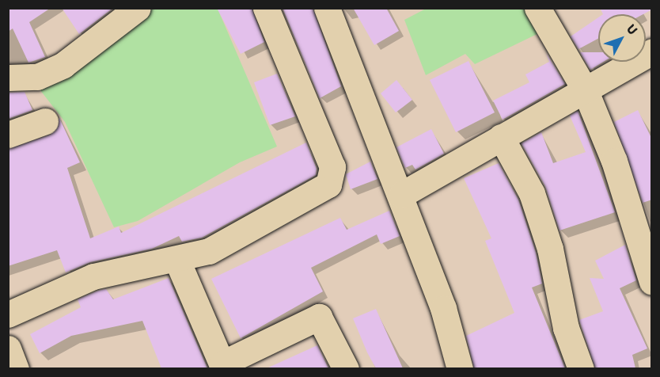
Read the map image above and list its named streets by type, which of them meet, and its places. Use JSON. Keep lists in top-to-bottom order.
{
  "north": "top right"
}
